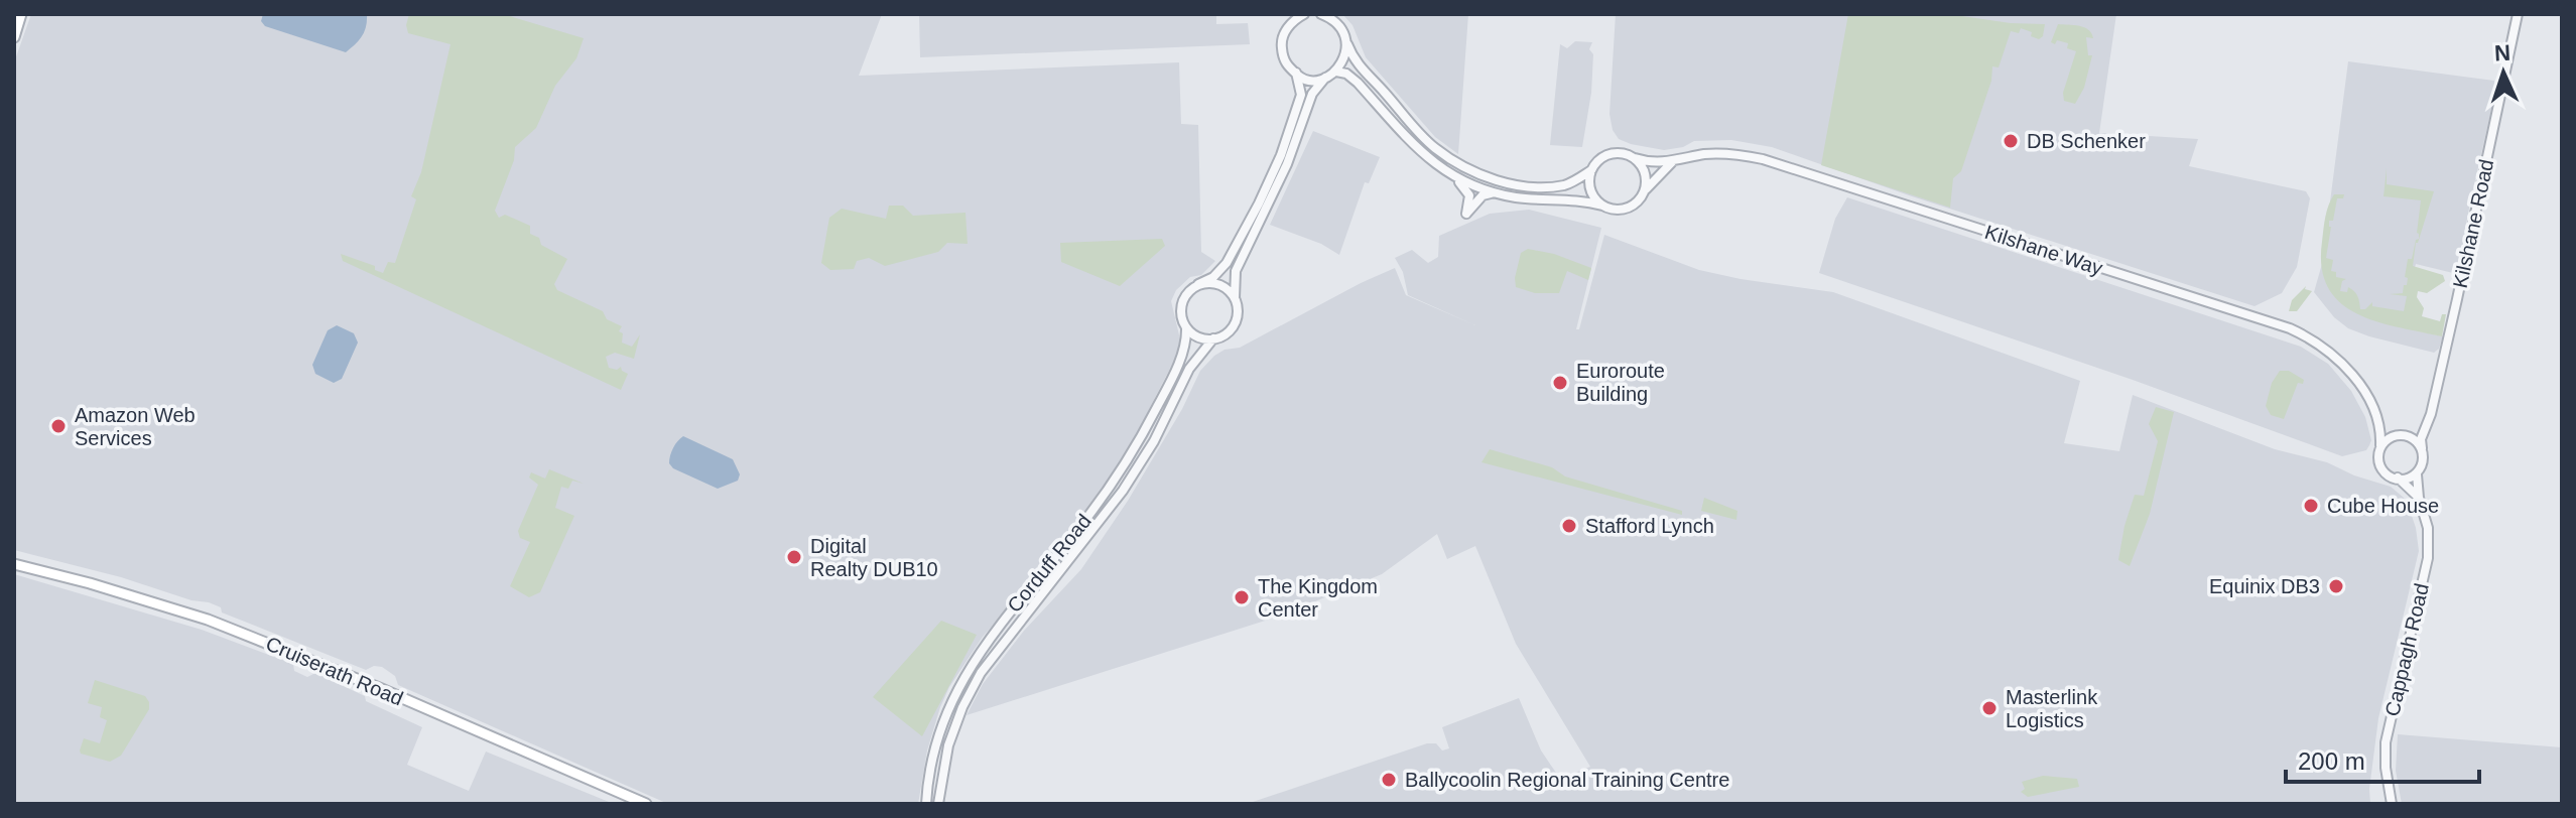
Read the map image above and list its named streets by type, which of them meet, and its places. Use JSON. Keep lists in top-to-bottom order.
{
  "streets": {
    "main road": ["Cruiserath Road"],
    "street": [
      "Kilshane Road",
      "Kilshane Way",
      "Corduff Road",
      "Cappagh Road"
    ]
  },
  "crossings": [
    ["Kilshane Road", "Kilshane Way"],
    ["Kilshane Road", "Cappagh Road"],
    ["Kilshane Way", "Cappagh Road"]
  ],
  "places": [
    "DB Schenker",
    "Euroroute Building",
    "Amazon Web Services",
    "Cube House",
    "Stafford Lynch",
    "Digital Realty DUB10",
    "Equinix DB3",
    "The Kingdom Center",
    "Masterlink Logistics",
    "Ballycoolin Regional Training Centre"
  ],
  "scale_bar": "200 m",
  "north": "top"
}
